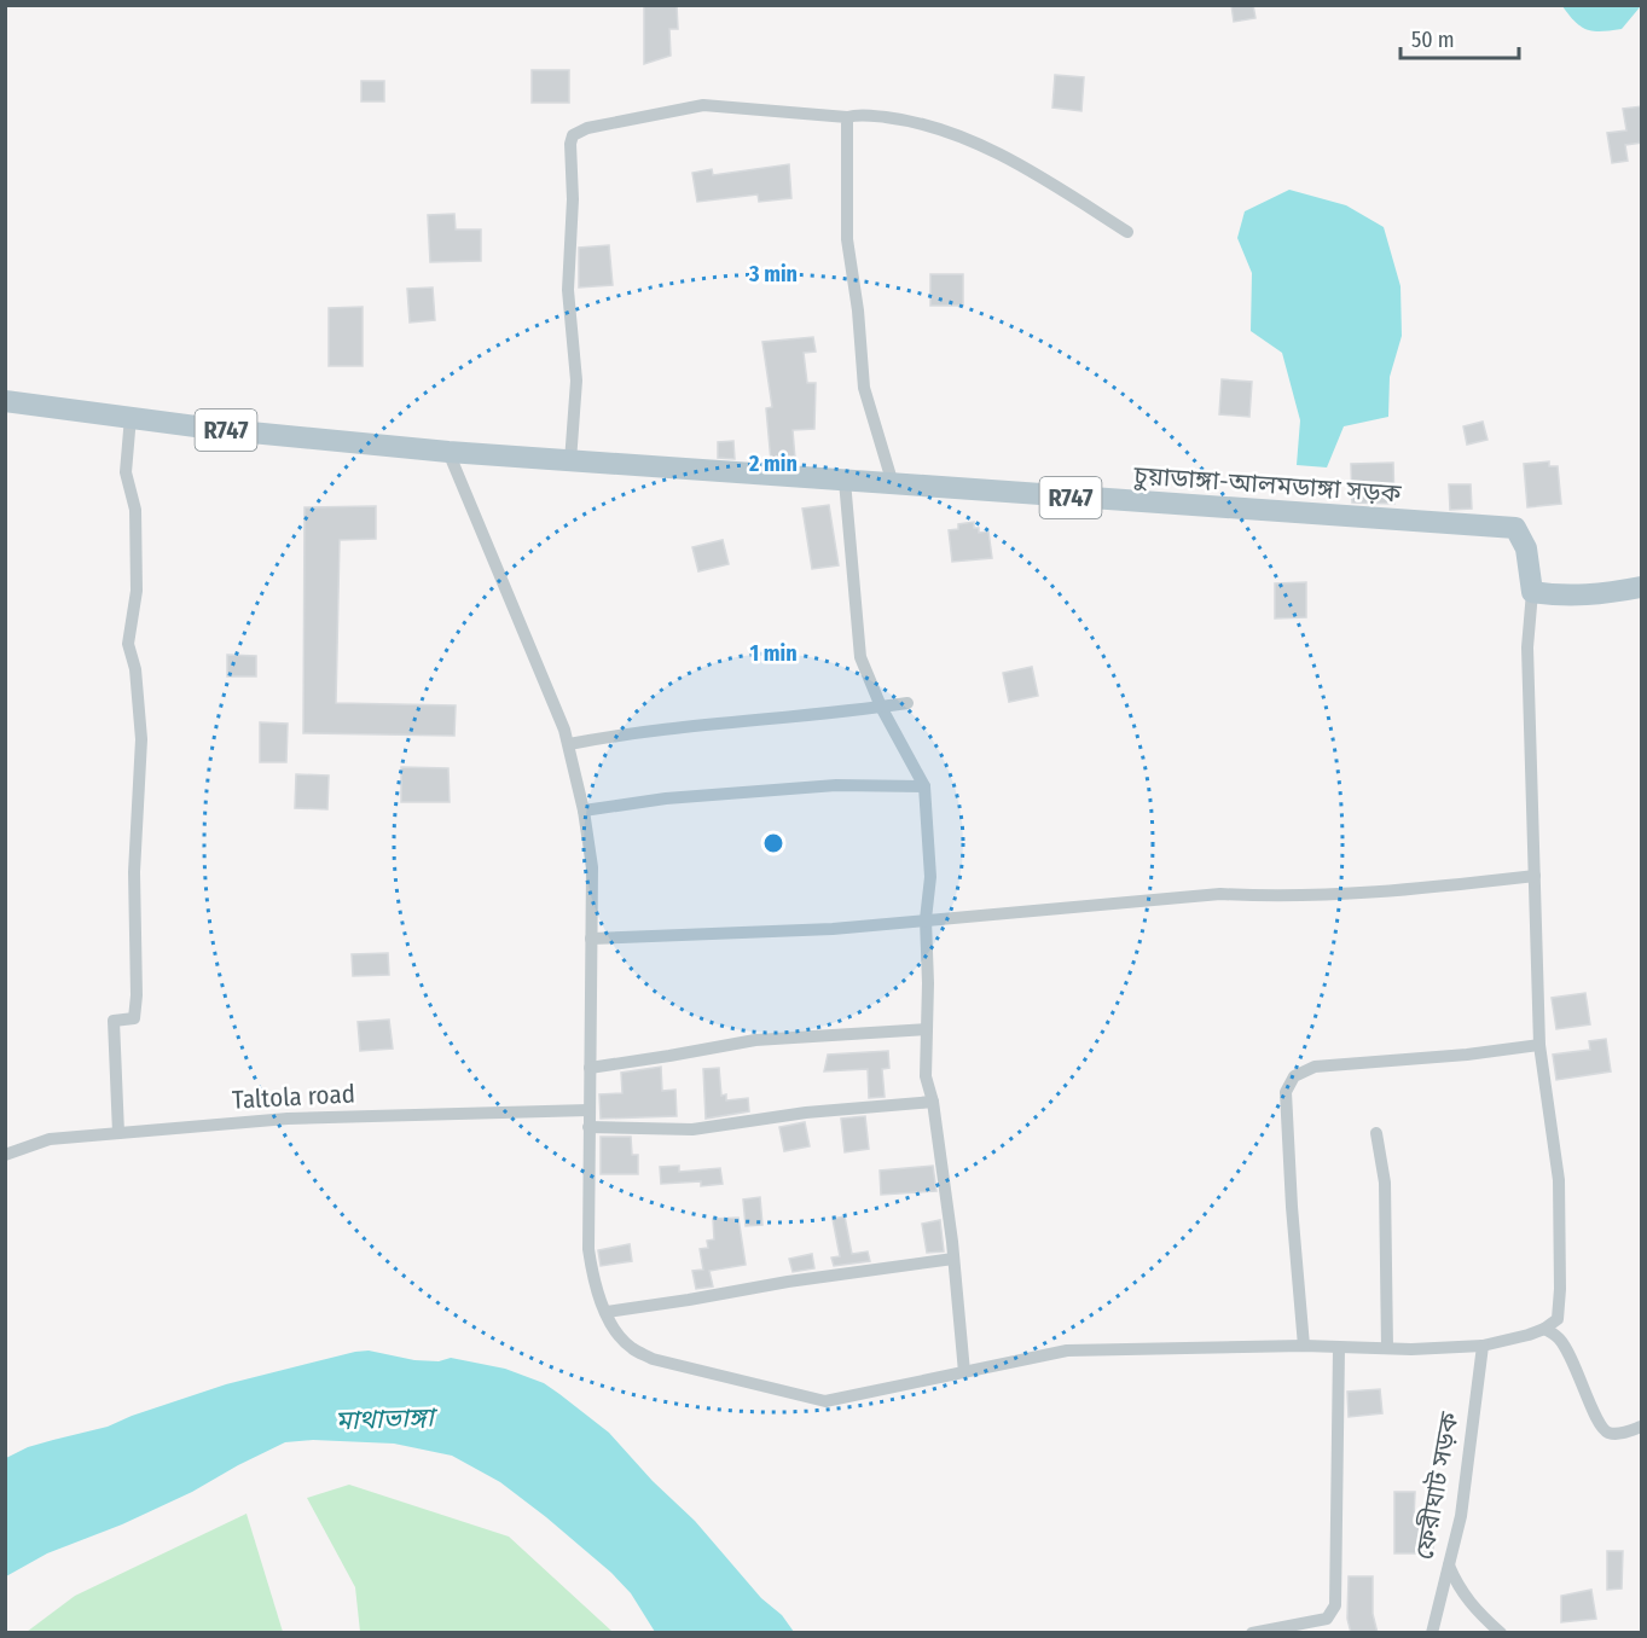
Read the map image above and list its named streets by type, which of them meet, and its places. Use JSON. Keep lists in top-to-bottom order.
{
  "streets": {
    "main road": ["R747", "চুয়াডাঙ্গা-আলমডাঙ্গা সড়ক"],
    "street": ["Taltola road", "ফেরীঘাট সড়ক"]
  },
  "crossings": [
    ["R747", "চুয়াডাঙ্গা-আলমডাঙ্গা সড়ক"]
  ],
  "water": ["মাথাভাঙ্গা"],
  "scale_bar": "50 m",
  "rings": ["3 min", "2 min", "1 min"]
}
